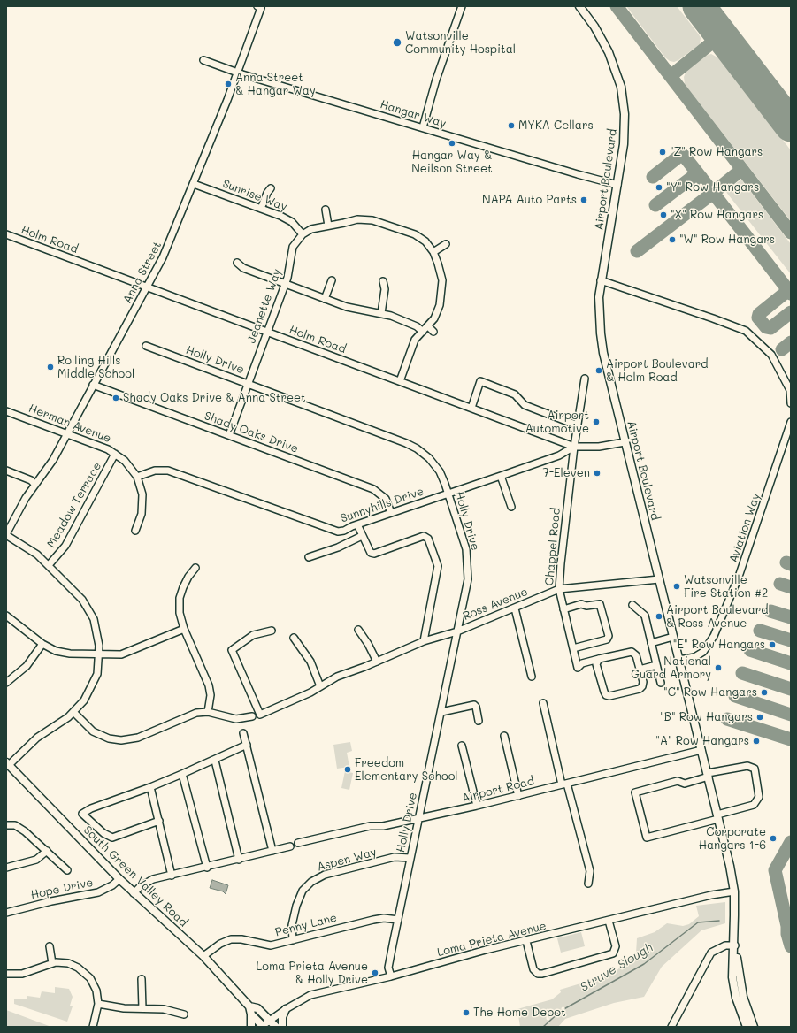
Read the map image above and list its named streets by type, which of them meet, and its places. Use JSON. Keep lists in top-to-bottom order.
{
  "streets": {
    "main road": ["Airport Boulevard", "South Green Valley Road"],
    "street": [
      "Hangar Way",
      "Sunrise Way",
      "Holm Road",
      "Anna Street",
      "Jeanette Way",
      "Holly Drive",
      "Herman Avenue",
      "Shady Oaks Drive",
      "Meadow Terrace",
      "Sunnyhills Drive",
      "Aviation Way",
      "Chappel Road",
      "Ross Avenue",
      "Airport Road",
      "Aspen Way",
      "Hope Drive",
      "Penny Lane",
      "Loma Prieta Avenue"
    ]
  },
  "crossings": [
    ["Hangar Way", "Airport Boulevard"],
    ["Hangar Way", "Anna Street"],
    ["Airport Boulevard", "Holm Road"],
    ["Airport Boulevard", "Aviation Way"],
    ["Airport Boulevard", "Ross Avenue"],
    ["Airport Boulevard", "Airport Road"],
    ["Airport Boulevard", "Loma Prieta Avenue"],
    ["Sunrise Way", "Anna Street"],
    ["Sunrise Way", "Jeanette Way"],
    ["Holm Road", "Anna Street"],
    ["Holm Road", "Jeanette Way"],
    ["Holm Road", "Sunnyhills Drive"],
    ["Holm Road", "Chappel Road"],
    ["Anna Street", "Herman Avenue"],
    ["Anna Street", "Shady Oaks Drive"],
    ["Jeanette Way", "Holly Drive"],
    ["Jeanette Way", "Shady Oaks Drive"],
    ["Holly Drive", "Sunnyhills Drive"],
    ["Holly Drive", "Ross Avenue"],
    ["Holly Drive", "Airport Road"],
    ["Holly Drive", "Aspen Way"],
    ["Holly Drive", "Penny Lane"],
    ["Holly Drive", "Loma Prieta Avenue"],
    ["Herman Avenue", "Meadow Terrace"],
    ["Herman Avenue", "Sunnyhills Drive"],
    ["Shady Oaks Drive", "Sunnyhills Drive"],
    ["Sunnyhills Drive", "Chappel Road"],
    ["Chappel Road", "Ross Avenue"],
    ["Aspen Way", "Penny Lane"],
    ["South Green Valley Road", "Hope Drive"],
    ["South Green Valley Road", "Penny Lane"],
    ["South Green Valley Road", "Loma Prieta Avenue"]
  ],
  "water": ["Struve Slough"],
  "places": [
    "Watsonville Community Hospital",
    "Anna Street & Hangar Way",
    "MYKA Cellars",
    "Hangar Way & Neilson Street",
    "\"Z\" Row Hangars",
    "\"Y\" Row Hangars",
    "NAPA Auto Parts",
    "\"X\" Row Hangars",
    "\"W\" Row Hangars",
    "Rolling Hills Middle School",
    "Airport Boulevard & Holm Road",
    "Shady Oaks Drive & Anna Street",
    "Airport Automotive",
    "7-Eleven",
    "Watsonville Fire Station #2",
    "Airport Boulevard & Ross Avenue",
    "\"E\" Row Hangars",
    "National Guard Armory",
    "\"C\" Row Hangars",
    "\"B\" Row Hangars",
    "\"A\" Row Hangars",
    "Freedom Elementary School",
    "Corporate Hangars 1-6",
    "Loma Prieta Avenue & Holly Drive",
    "The Home Depot"
  ]
}
